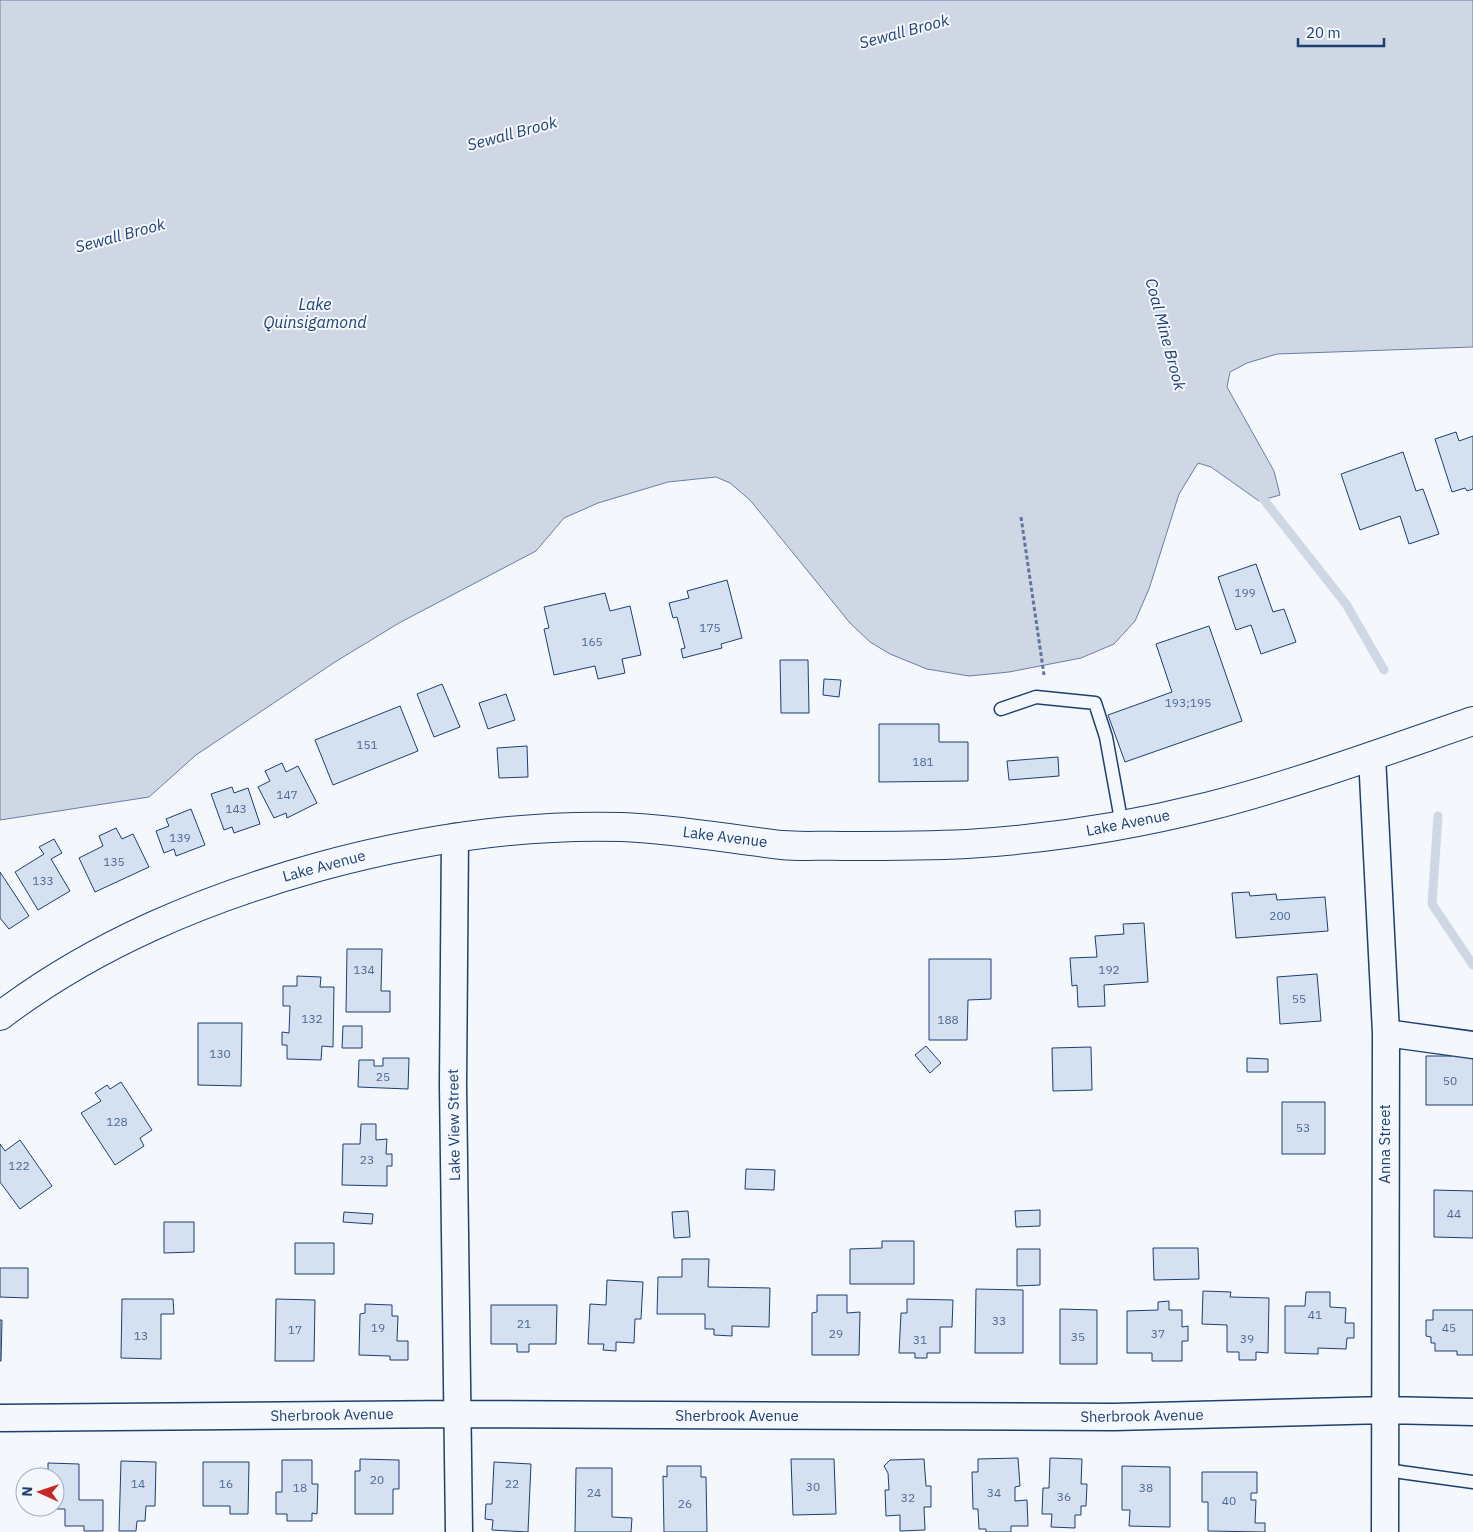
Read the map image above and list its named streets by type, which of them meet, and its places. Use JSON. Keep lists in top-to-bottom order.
{
  "streets": {
    "main road": ["Lake Avenue"],
    "street": ["Lake View Street", "Anna Street", "Sherbrook Avenue"]
  },
  "crossings": [
    ["Lake Avenue", "Lake View Street"],
    ["Lake Avenue", "Anna Street"],
    ["Lake View Street", "Sherbrook Avenue"],
    ["Anna Street", "Sherbrook Avenue"]
  ],
  "water": ["Sewall Brook", "Lake Quinsigamond", "Coal Mine Brook"],
  "house_numbers": [
    "199",
    "175",
    "165",
    "193;195",
    "151",
    "181",
    "147",
    "143",
    "139",
    "135",
    "133",
    "200",
    "134",
    "192",
    "55",
    "132",
    "188",
    "130",
    "25",
    "50",
    "128",
    "53",
    "23",
    "122",
    "44",
    "41",
    "33",
    "21",
    "19",
    "45",
    "17",
    "29",
    "37",
    "13",
    "35",
    "39",
    "31",
    "20",
    "14",
    "16",
    "22",
    "30",
    "18",
    "38",
    "24",
    "34",
    "36",
    "32",
    "40",
    "26"
  ],
  "scale_bar": "20 m",
  "north": "left"
}
